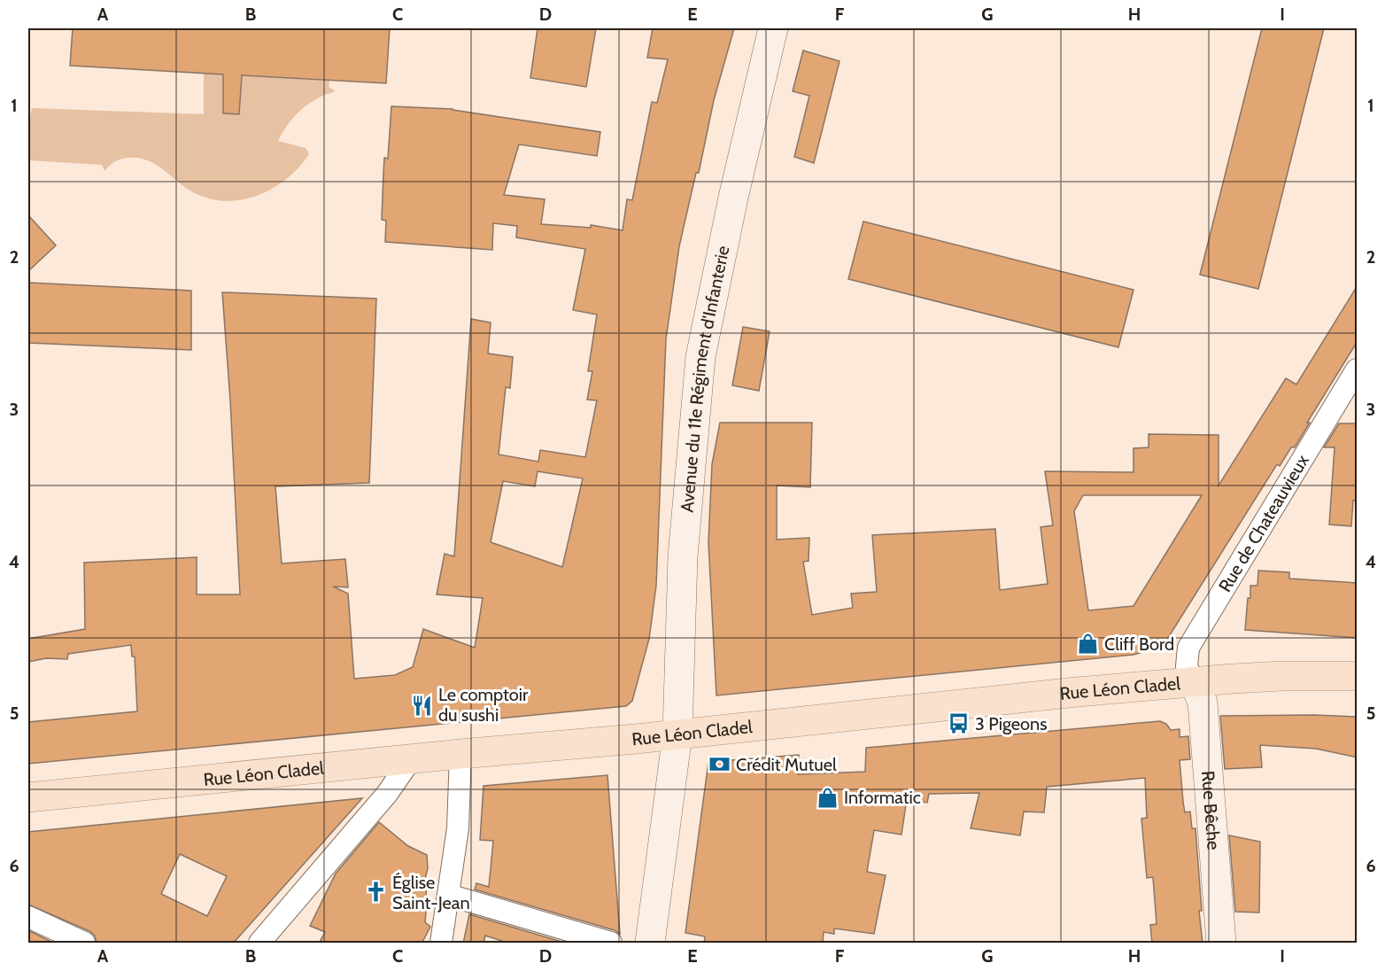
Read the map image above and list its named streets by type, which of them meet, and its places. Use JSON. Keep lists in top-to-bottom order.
{
  "streets": {
    "main road": ["Avenue du 11e Régiment d'Infanterie", "Rue Léon Cladel", "Rue Bêche"],
    "street": ["Rue de Chateauvieux"]
  },
  "crossings": [
    ["Avenue du 11e Régiment d'Infanterie", "Rue Léon Cladel"],
    ["Rue de Chateauvieux", "Rue Léon Cladel"],
    ["Rue de Chateauvieux", "Rue Bêche"],
    ["Rue Léon Cladel", "Rue Bêche"]
  ],
  "places": {
    "shop": ["Cliff Bord", "Informatic"],
    "restaurant": ["Le comptoir du sushi"],
    "bus stop": ["3 Pigeons"],
    "bank": ["Crédit Mutuel"],
    "church": ["Église Saint-Jean"]
  },
  "grid": {
    "columns": [
      "A",
      "B",
      "C",
      "D",
      "E",
      "F",
      "G",
      "H",
      "I"
    ],
    "rows": [
      "1",
      "2",
      "3",
      "4",
      "5",
      "6"
    ]
  }
}
